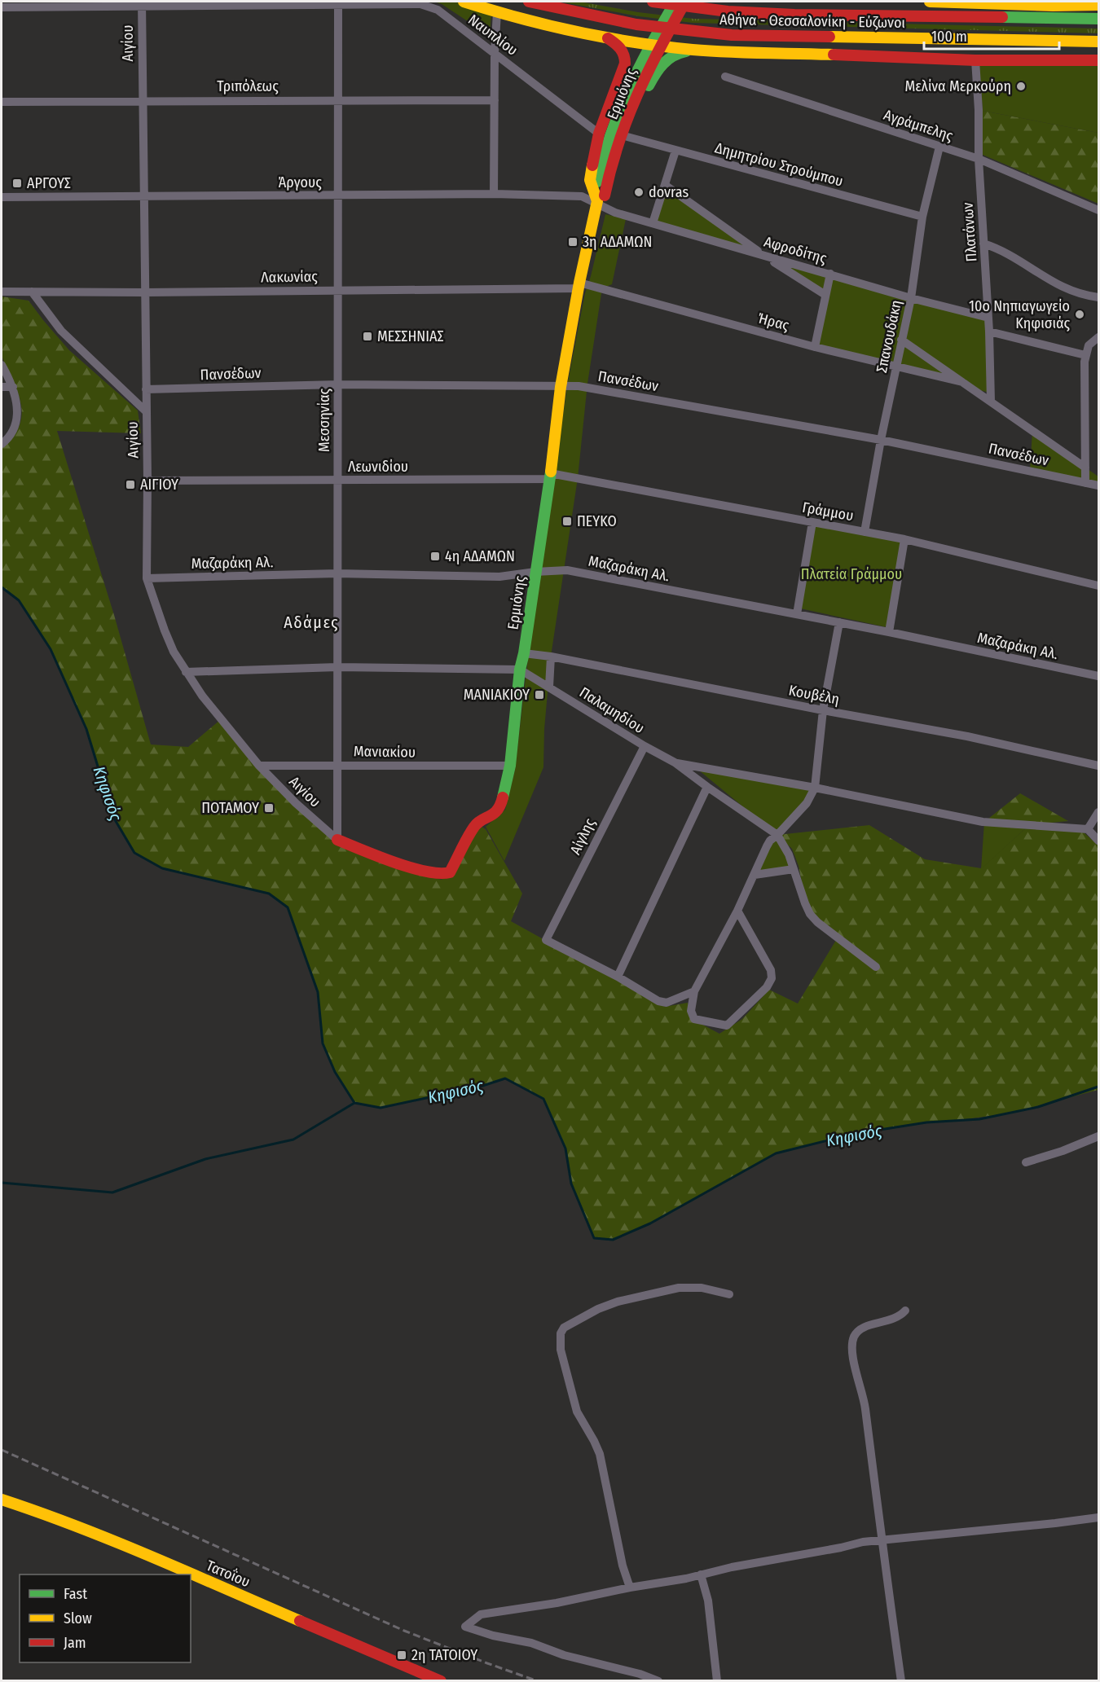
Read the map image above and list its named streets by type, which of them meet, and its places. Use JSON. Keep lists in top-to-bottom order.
{
  "streets": {
    "main road": ["Αθήνα - Θεσσαλονίκη - Εύζωνοι", "Ερμιόνης", "Τατοΐου"],
    "street": [
      "Ναυπλίου",
      "Αιγίου",
      "Τριπόλεως",
      "Αγράμπελης",
      "Δημητρίου Στρούμπου",
      "Άργους",
      "Πλατάνων",
      "Αφροδίτης",
      "Λακωνίας",
      "Ήρας",
      "Σπανουδάκη",
      "Πανσέδων",
      "Μεσσηνίας",
      "Λεωνιδίου",
      "Γράμμου",
      "Μαζαράκη Αλ.",
      "Κουβέλη",
      "Παλαμηδίου",
      "Μανιακίου",
      "Αίγλης"
    ]
  },
  "crossings": [
    ["Αθήνα - Θεσσαλονίκη - Εύζωνοι", "Ερμιόνης"],
    ["Ναυπλίου", "Αιγίου"],
    ["Ναυπλίου", "Μεσσηνίας"],
    ["Αιγίου", "Τριπόλεως"],
    ["Αιγίου", "Ερμιόνης"],
    ["Αιγίου", "Άργους"],
    ["Αιγίου", "Λακωνίας"],
    ["Αιγίου", "Πανσέδων"],
    ["Αιγίου", "Μεσσηνίας"],
    ["Αιγίου", "Λεωνιδίου"],
    ["Αιγίου", "Μαζαράκη Αλ."],
    ["Αιγίου", "Παλαμηδίου"],
    ["Αιγίου", "Μανιακίου"],
    ["Τριπόλεως", "Μεσσηνίας"],
    ["Ερμιόνης", "Άργους"],
    ["Ερμιόνης", "Αφροδίτης"],
    ["Ερμιόνης", "Λακωνίας"],
    ["Ερμιόνης", "Ήρας"],
    ["Ερμιόνης", "Πανσέδων"],
    ["Ερμιόνης", "Μεσσηνίας"],
    ["Ερμιόνης", "Λεωνιδίου"],
    ["Ερμιόνης", "Γράμμου"],
    ["Ερμιόνης", "Μαζαράκη Αλ."],
    ["Ερμιόνης", "Κουβέλη"],
    ["Ερμιόνης", "Παλαμηδίου"],
    ["Ερμιόνης", "Μανιακίου"],
    ["Αγράμπελης", "Πλατάνων"],
    ["Αγράμπελης", "Σπανουδάκη"],
    ["Δημητρίου Στρούμπου", "Σπανουδάκη"],
    ["Άργους", "Αφροδίτης"],
    ["Άργους", "Μεσσηνίας"],
    ["Πλατάνων", "Αφροδίτης"],
    ["Πλατάνων", "Ήρας"],
    ["Αφροδίτης", "Σπανουδάκη"],
    ["Λακωνίας", "Ήρας"],
    ["Λακωνίας", "Μεσσηνίας"],
    ["Ήρας", "Σπανουδάκη"],
    ["Σπανουδάκη", "Πανσέδων"],
    ["Σπανουδάκη", "Γράμμου"],
    ["Πανσέδων", "Μεσσηνίας"],
    ["Μεσσηνίας", "Λεωνιδίου"],
    ["Μεσσηνίας", "Μαζαράκη Αλ."],
    ["Μεσσηνίας", "Παλαμηδίου"],
    ["Μεσσηνίας", "Μανιακίου"],
    ["Λεωνιδίου", "Γράμμου"],
    ["Παλαμηδίου", "Αίγλης"]
  ],
  "districts": ["Αδάμες"],
  "water": ["Κηφισός"],
  "parks": ["Πλατεία Γράμμου"],
  "places": {
    "other": ["Μελίνα Μερκούρη", "dovras", "10ο Νηπιαγωγείο Κηφισιάς"],
    "transit": [
      "ΑΡΓΟΥΣ",
      "3η ΑΔΑΜΩΝ",
      "ΜΕΣΣΗΝΙΑΣ",
      "ΑΙΓΙΟΥ",
      "ΠΕΥΚΟ",
      "4η ΑΔΑΜΩΝ",
      "ΜΑΝΙΑΚΙΟΥ",
      "ΠΟΤΑΜΟΥ",
      "2η ΤΑΤΟΙΟΥ"
    ]
  },
  "legend": ["Fast", "Slow", "Jam"],
  "scale_bar": "100 m"
}
